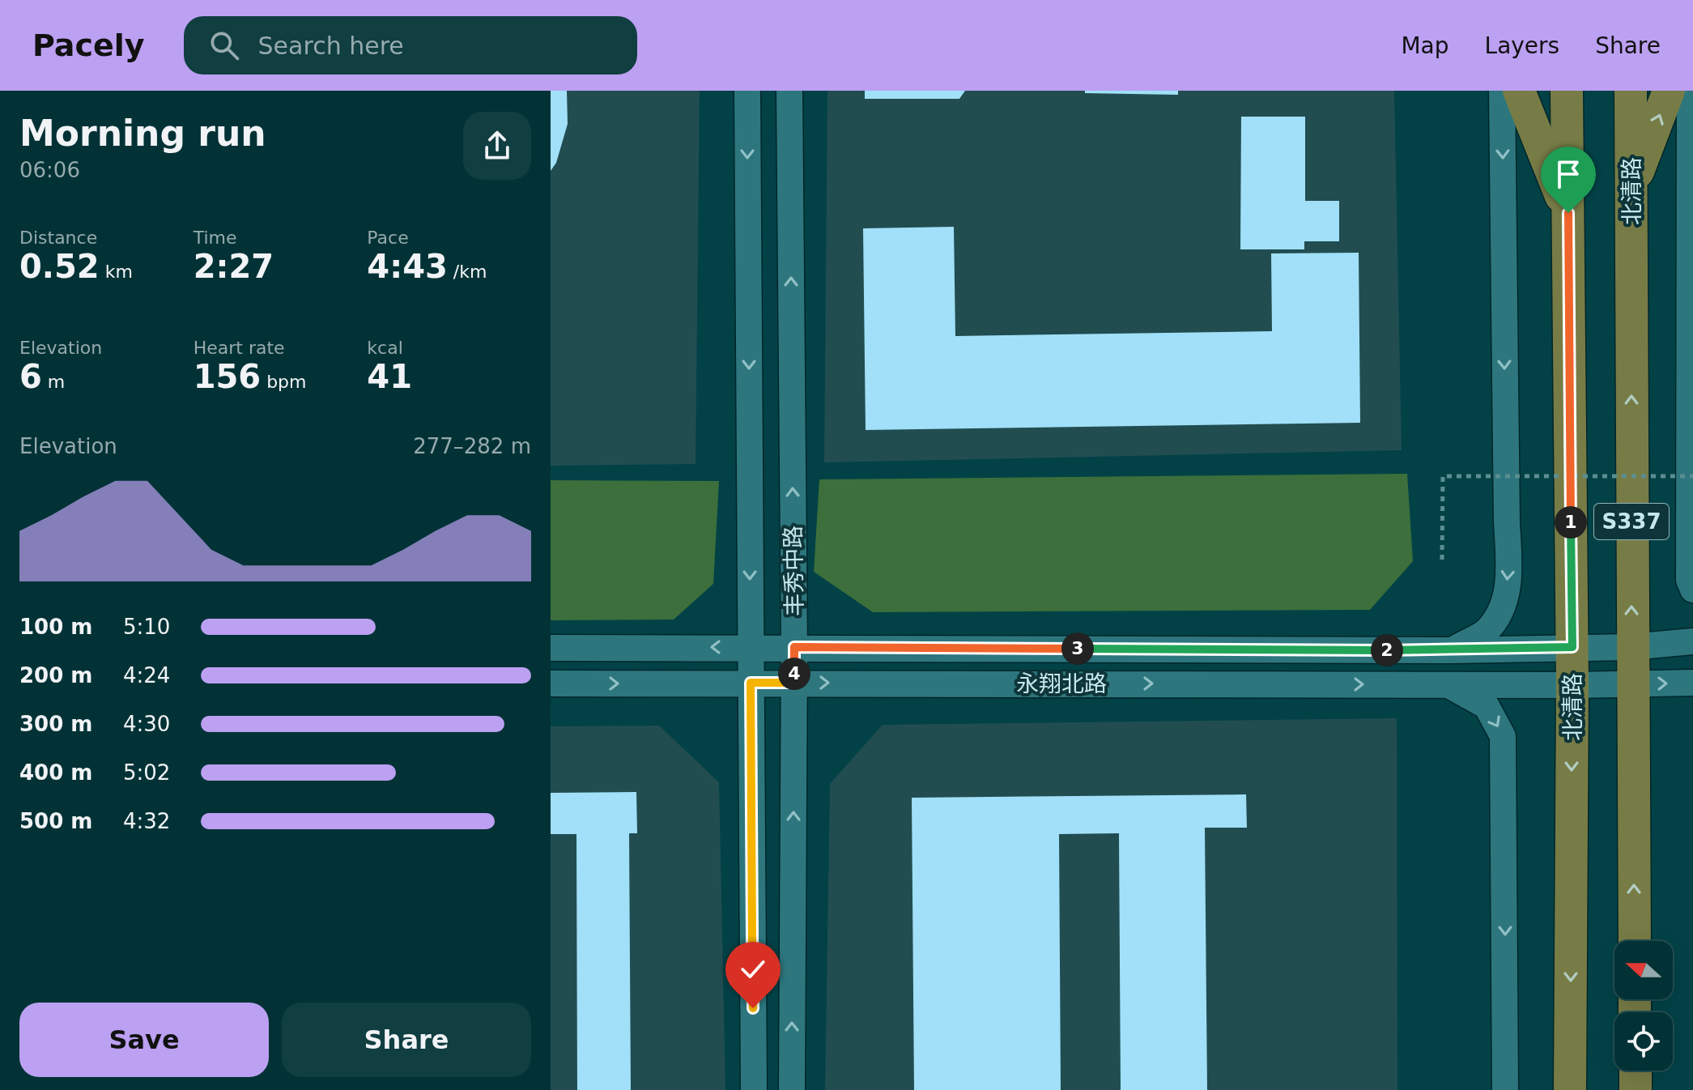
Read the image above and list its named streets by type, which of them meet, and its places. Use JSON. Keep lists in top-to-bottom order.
{
  "streets": {
    "main road": ["北清路", "S337"],
    "street": ["丰秀中路", "永翔北路"]
  },
  "crossings": [
    ["北清路", "永翔北路"],
    ["丰秀中路", "永翔北路"]
  ],
  "north": "left",
  "page": {
    "header": "Pacely",
    "search": "Search here",
    "nav": ["Map", "Layers", "Share"],
    "heading": ["Morning run", "06:06"],
    "stats": [
      ["Distance", "0.52 km"],
      ["Time", "2:27"],
      ["Pace", "4:43 /km"],
      ["Elevation", "6 m"],
      ["Heart rate", "156 bpm"],
      ["kcal", "41"]
    ],
    "chart": ["Elevation", "277–282 m"],
    "pins": [
      "1",
      "3",
      "2",
      "4"
    ],
    "list": [
      {
        "name": "100 m",
        "note": "5:10"
      },
      {
        "name": "200 m",
        "note": "4:24"
      },
      {
        "name": "300 m",
        "note": "4:30"
      },
      {
        "name": "400 m",
        "note": "5:02"
      },
      {
        "name": "500 m",
        "note": "4:32"
      }
    ],
    "buttons": ["Save", "Share"]
  }
}
